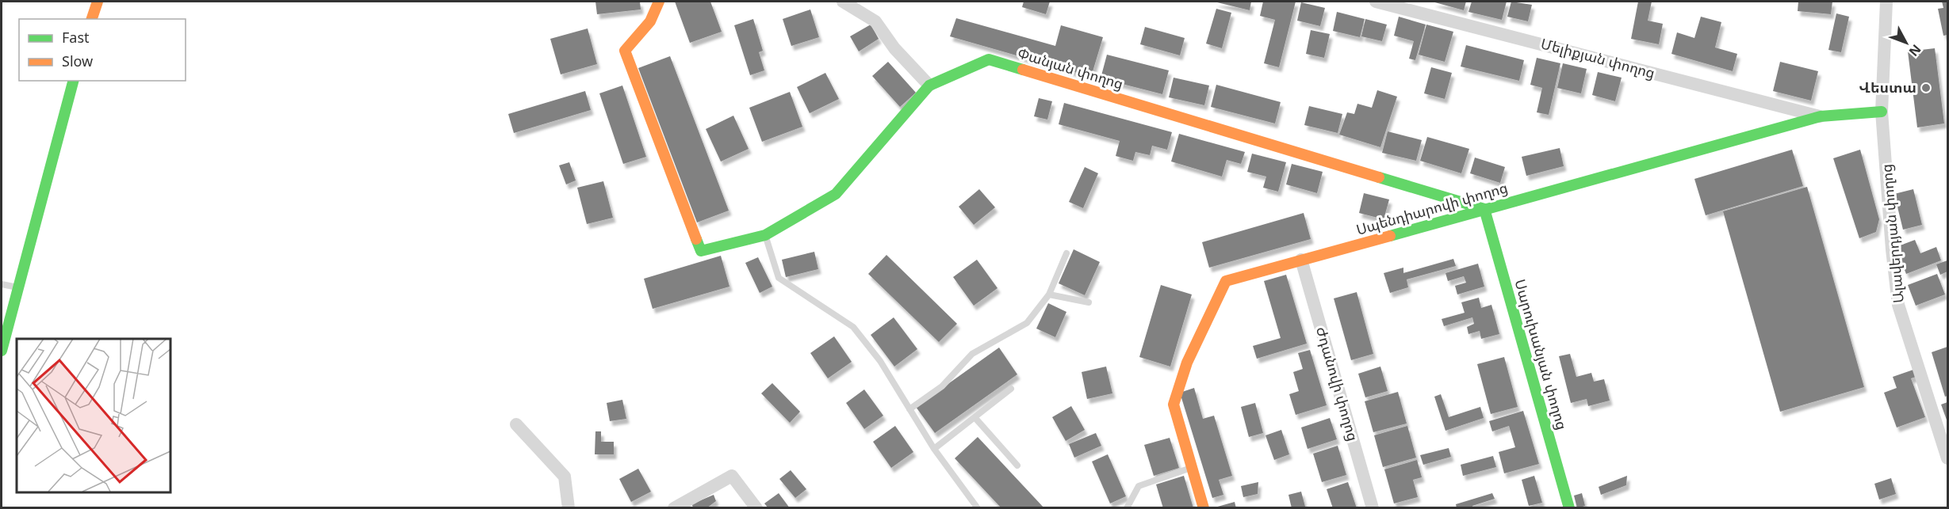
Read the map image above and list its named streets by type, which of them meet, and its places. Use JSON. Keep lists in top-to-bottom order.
{
  "streets": {
    "street": [
      "Մելիքյան փողոց",
      "Փանյան փողոց",
      "Սպենդիարովի փողոց",
      "Ալավերդյան փողոց",
      "Սարուխանյան փողոց",
      "Ժդանովի փողոց"
    ]
  },
  "crossings": [
    ["Մելիքյան փողոց", "Սպենդիարովի փողոց"],
    ["Փանյան փողոց", "Սպենդիարովի փողոց"],
    ["Փանյան փողոց", "Սարուխանյան փողոց"],
    ["Սպենդիարովի փողոց", "Ալավերդյան փողոց"],
    ["Սպենդիարովի փողոց", "Սարուխանյան փողոց"],
    ["Սպենդիարովի փողոց", "Ժդանովի փողոց"]
  ],
  "places": ["Վեստա"],
  "legend": ["Fast", "Slow"],
  "north": "bottom right"
}
